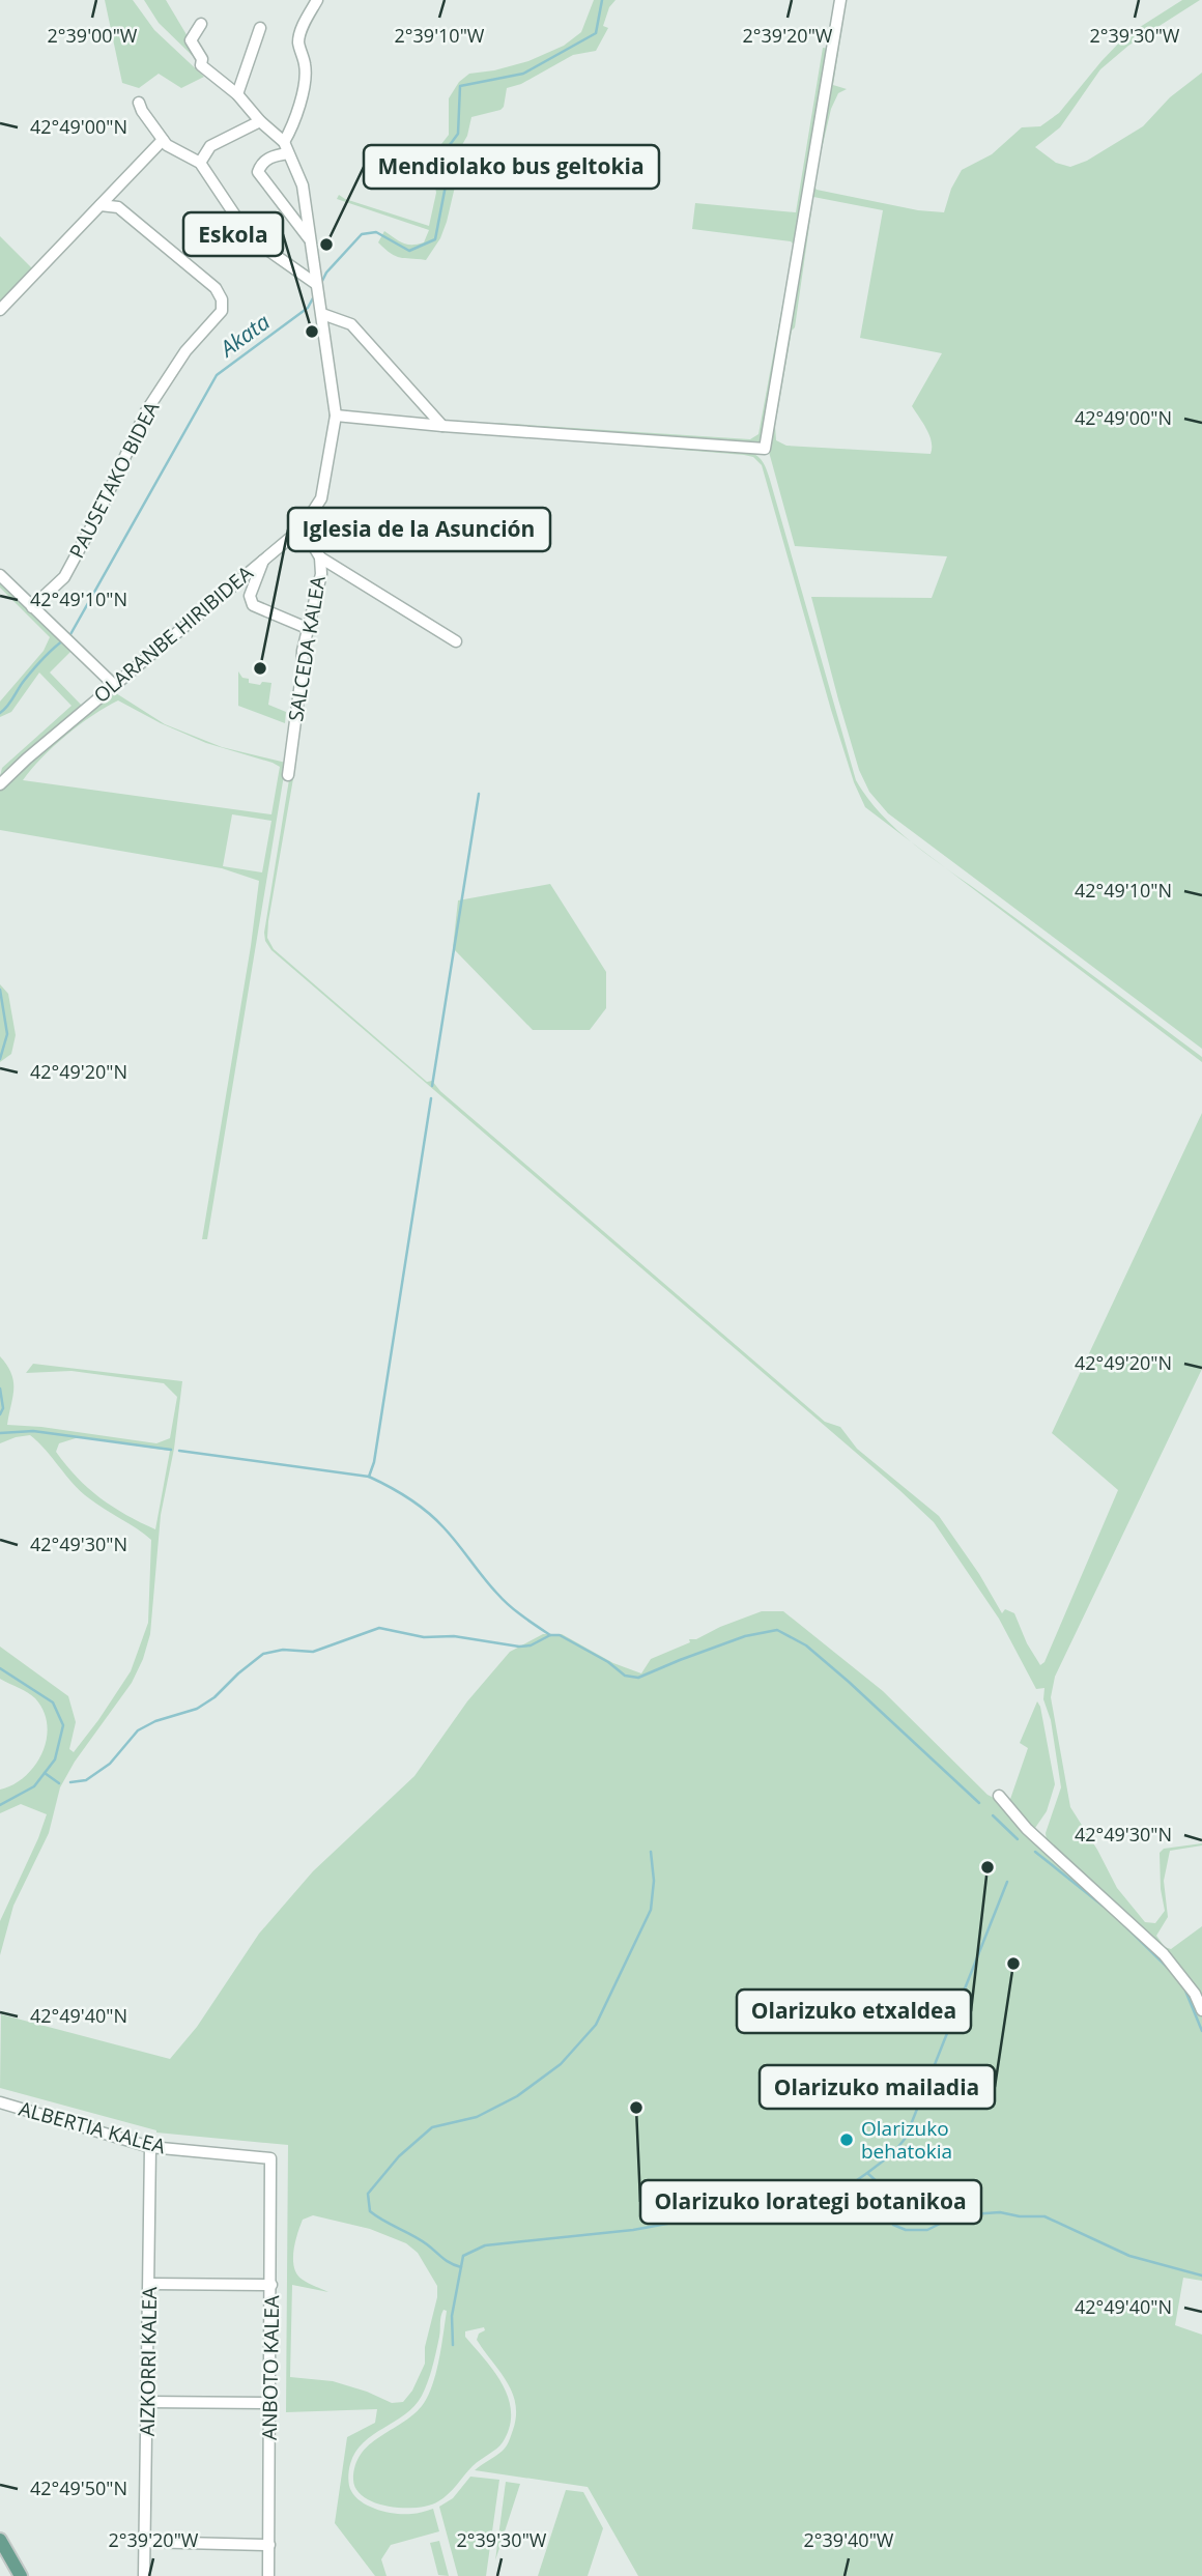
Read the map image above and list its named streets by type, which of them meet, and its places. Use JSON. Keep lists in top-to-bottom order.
{
  "streets": {
    "street": [
      "PAUSETAKO BIDEA",
      "OLARANBE HIRIBIDEA",
      "SALCEDA KALEA",
      "ALBERTIA KALEA",
      "AIZKORRI KALEA",
      "ANBOTO KALEA"
    ]
  },
  "crossings": [
    ["OLARANBE HIRIBIDEA", "SALCEDA KALEA"],
    ["ALBERTIA KALEA", "AIZKORRI KALEA"],
    ["ALBERTIA KALEA", "ANBOTO KALEA"]
  ],
  "water": ["Akata"],
  "places": [
    "Mendiolako bus geltokia",
    "Eskola",
    "Iglesia de la Asunción",
    "Olarizuko etxaldea",
    "Olarizuko mailadia",
    "Olarizuko lorategi botanikoa",
    "Olarizuko behatokia"
  ],
  "coordinates": [
    "2°39'00\"W",
    "2°39'10\"W",
    "2°39'20\"W",
    "2°39'30\"W",
    "42°49'00\"N",
    "42°49'10\"N",
    "42°49'20\"N",
    "42°49'30\"N",
    "42°49'40\"N",
    "42°49'50\"N",
    "2°39'40\"W"
  ]
}
